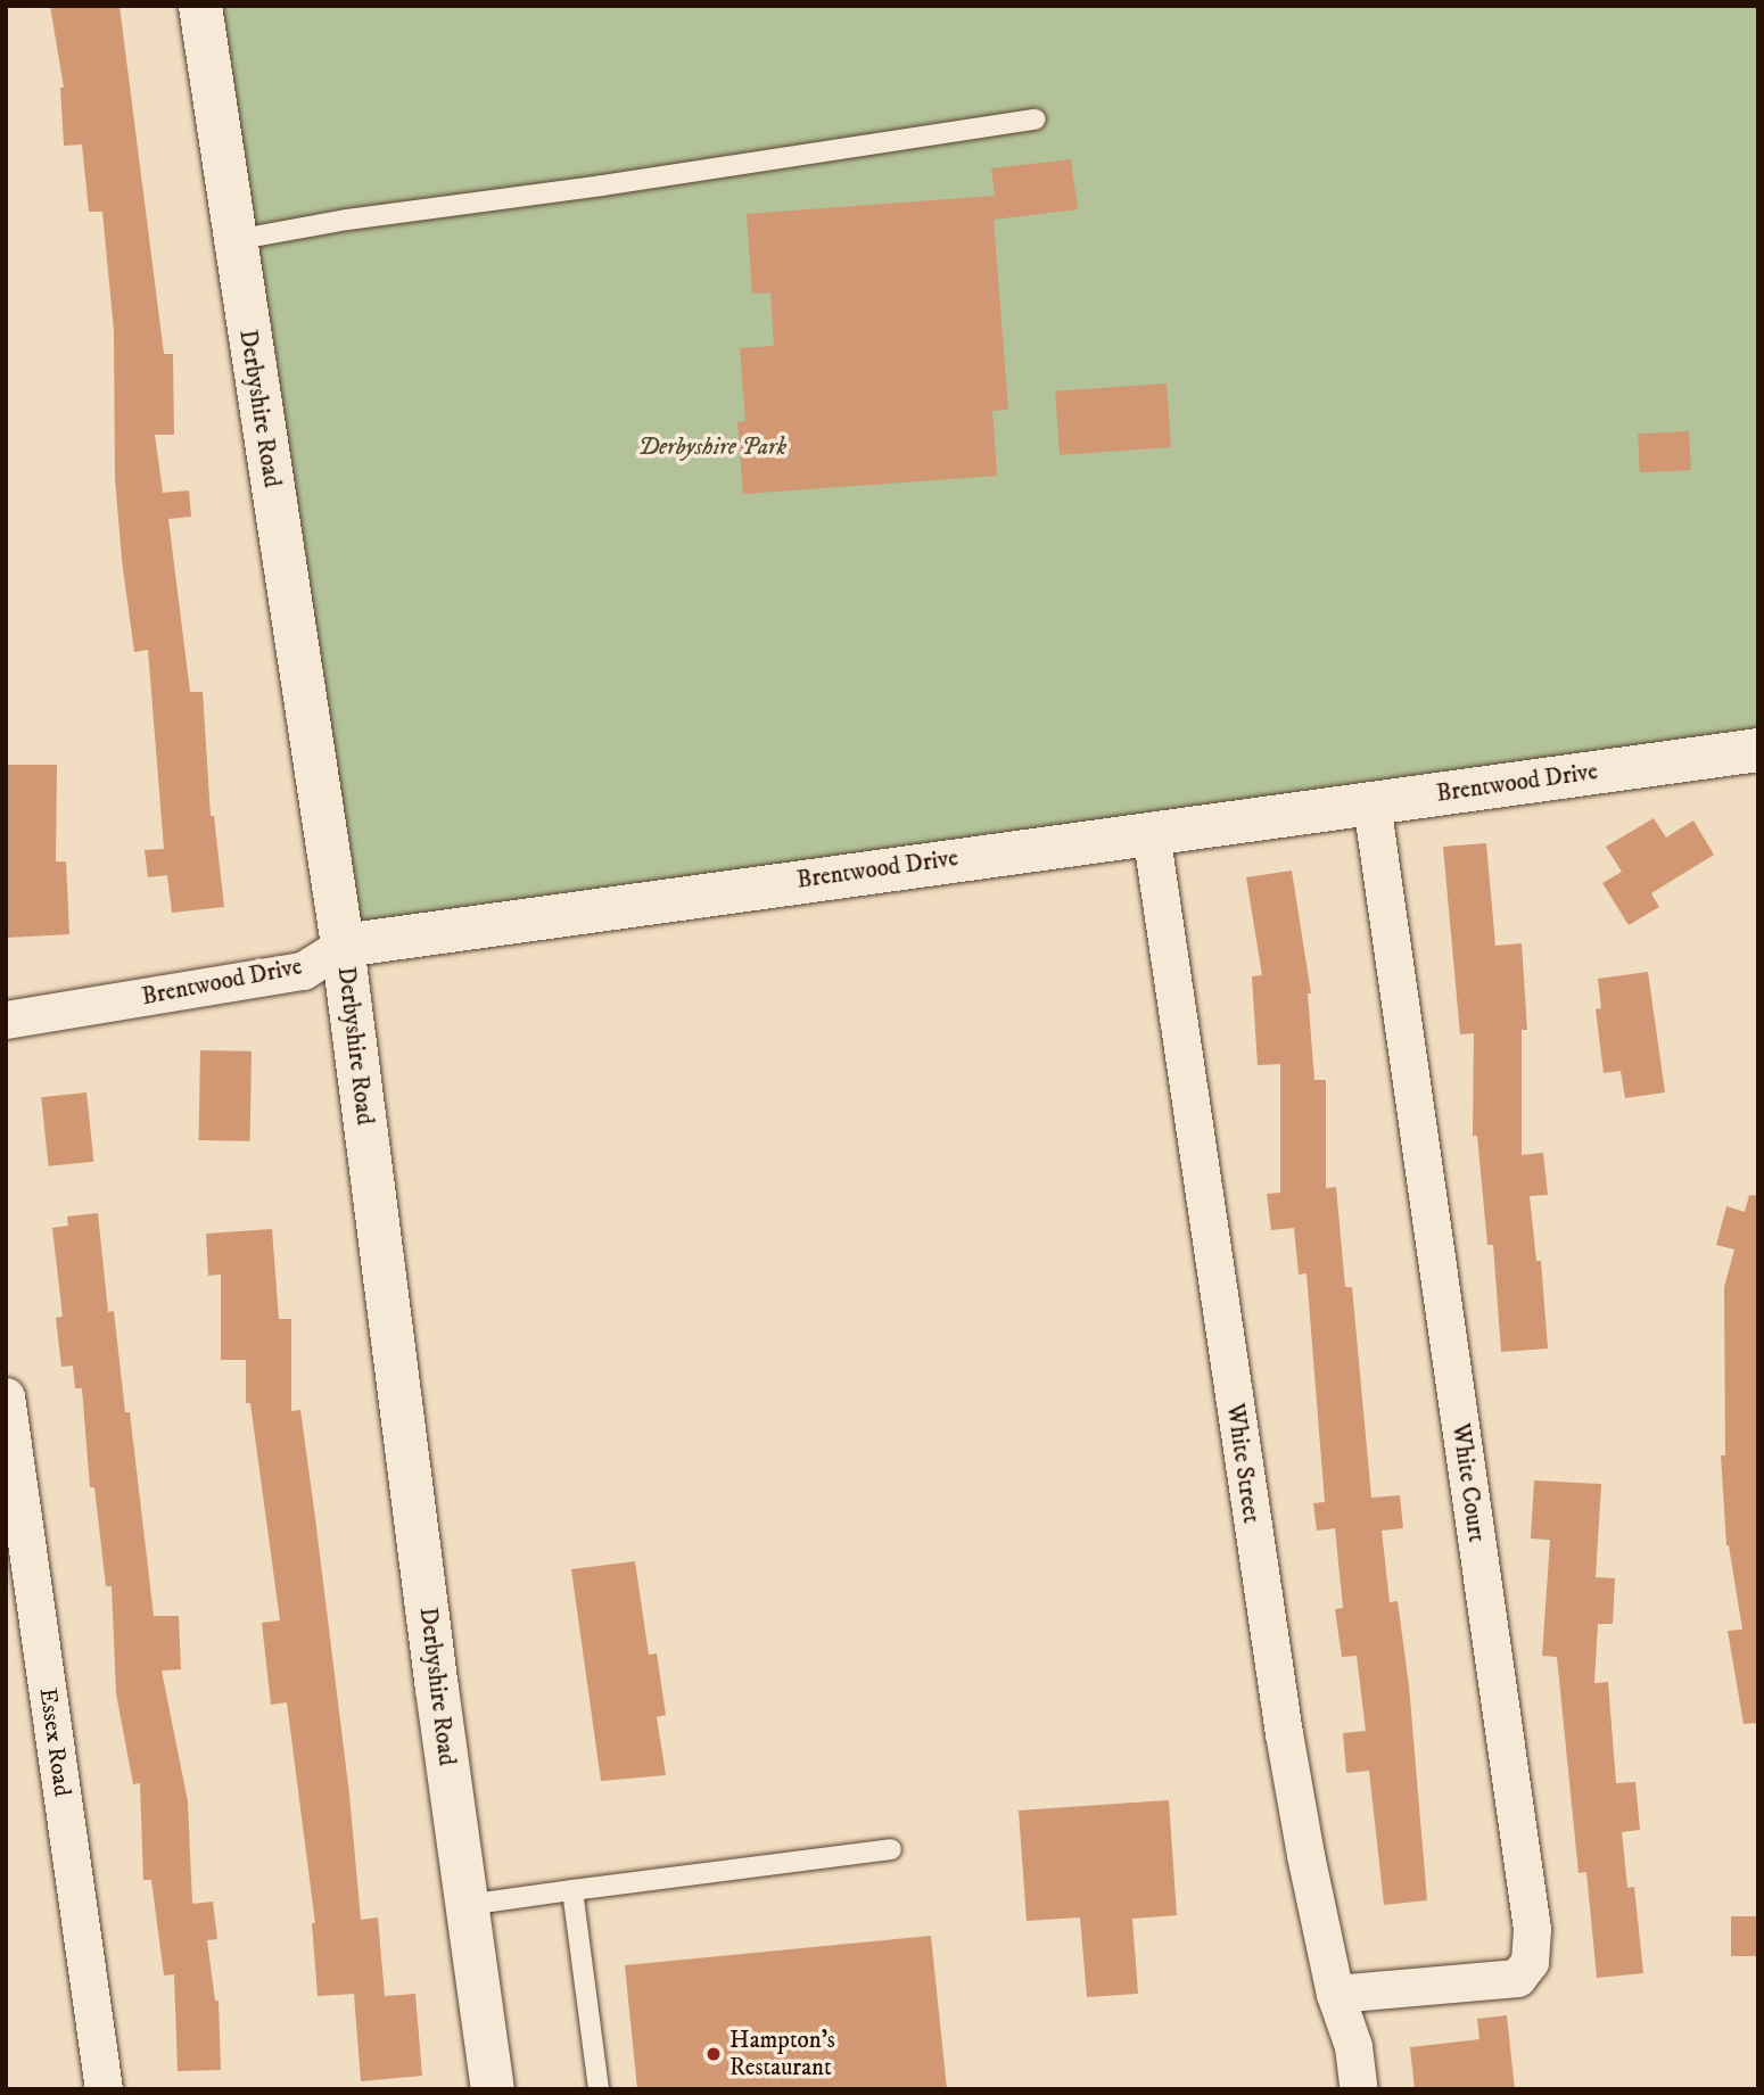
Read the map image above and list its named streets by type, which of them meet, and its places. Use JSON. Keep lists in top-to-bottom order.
{
  "streets": {
    "street": [
      "Derbyshire Road",
      "Brentwood Drive",
      "White Street",
      "White Court",
      "Essex Road"
    ]
  },
  "crossings": [
    ["Derbyshire Road", "Brentwood Drive"],
    ["Brentwood Drive", "White Street"],
    ["Brentwood Drive", "White Court"],
    ["White Street", "White Court"]
  ],
  "parks": ["Derbyshire Park"],
  "places": ["Hampton's Restaurant"]
}
